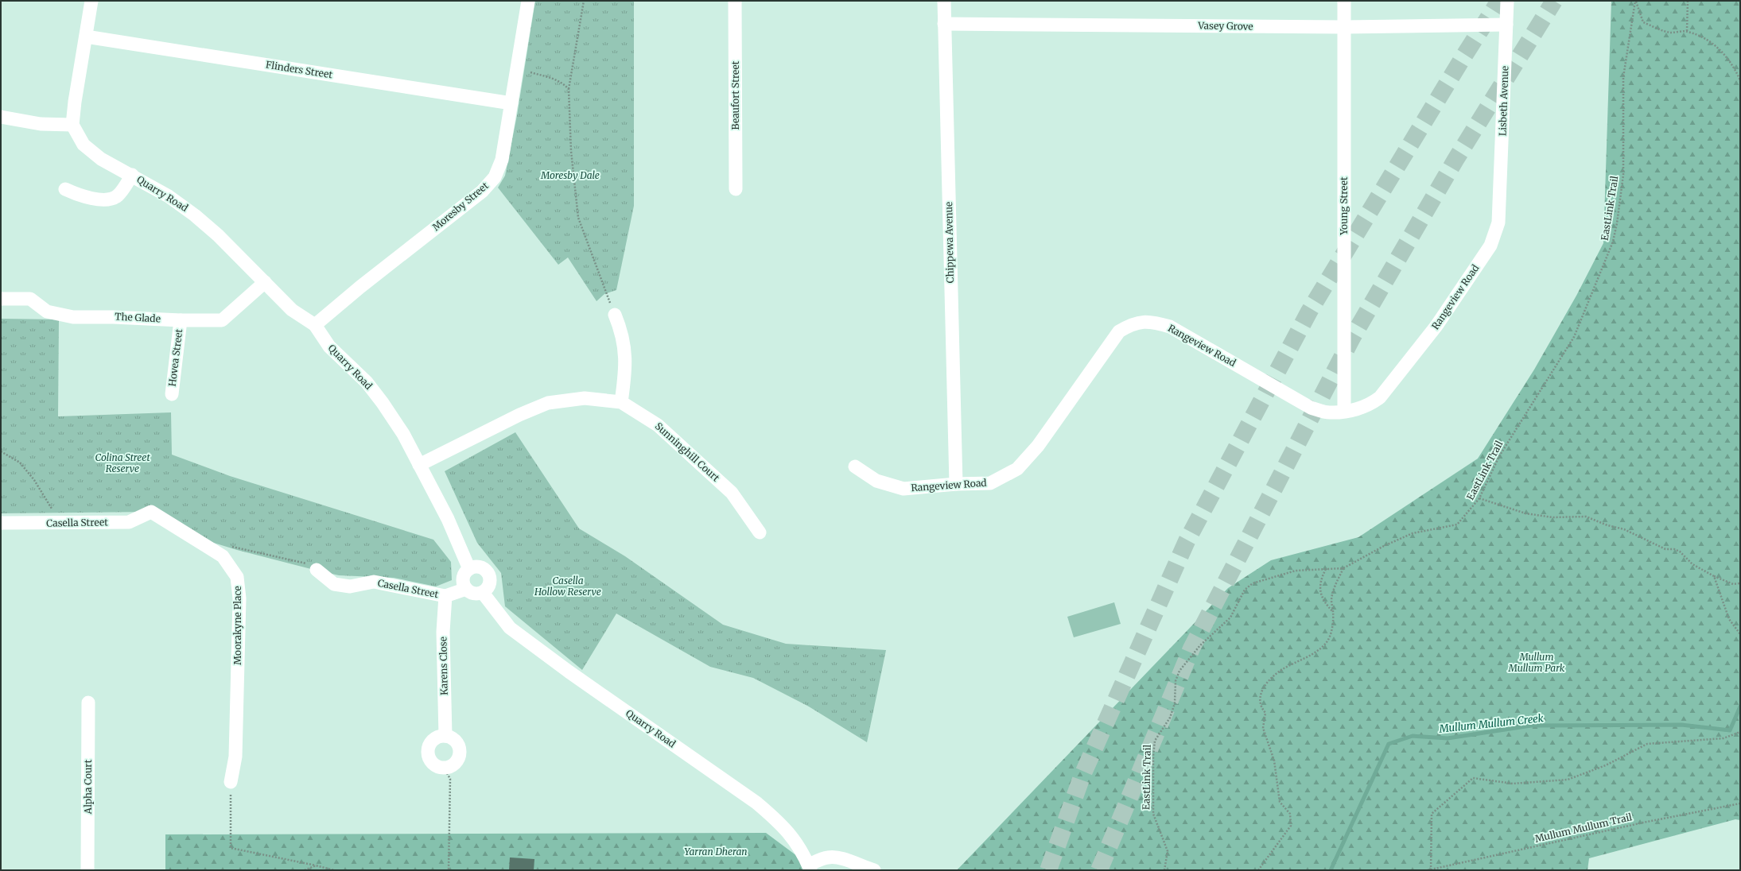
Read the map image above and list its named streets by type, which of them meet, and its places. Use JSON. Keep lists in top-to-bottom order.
{
  "streets": {
    "street": [
      "Vasey Grove",
      "Flinders Street",
      "Beaufort Street",
      "Lisbeth Avenue",
      "Quarry Road",
      "Young Street",
      "Moresby Street",
      "Chippewa Avenue",
      "Rangeview Road",
      "The Glade",
      "Hovea Street",
      "Sunninghill Court",
      "Casella Street",
      "Moorakyne Place",
      "Karens Close",
      "Alpha Court"
    ],
    "path": ["EastLink Trail", "Mullum Mullum Trail"]
  },
  "crossings": [
    ["Vasey Grove", "Lisbeth Avenue"],
    ["Vasey Grove", "Young Street"],
    ["Vasey Grove", "Chippewa Avenue"],
    ["Flinders Street", "Moresby Street"],
    ["Lisbeth Avenue", "Rangeview Road"],
    ["Quarry Road", "Moresby Street"],
    ["Quarry Road", "The Glade"],
    ["Quarry Road", "Sunninghill Court"],
    ["Quarry Road", "Casella Street"],
    ["Young Street", "Rangeview Road"],
    ["Chippewa Avenue", "Rangeview Road"],
    ["The Glade", "Hovea Street"],
    ["Casella Street", "Moorakyne Place"],
    ["Casella Street", "Karens Close"]
  ],
  "water": ["Mullum Mullum Creek"],
  "parks": [
    "Moresby Dale",
    "Colina Street Reserve",
    "Casella Hollow Reserve",
    "Mullum Mullum Park",
    "Yarran Dheran"
  ]
}
